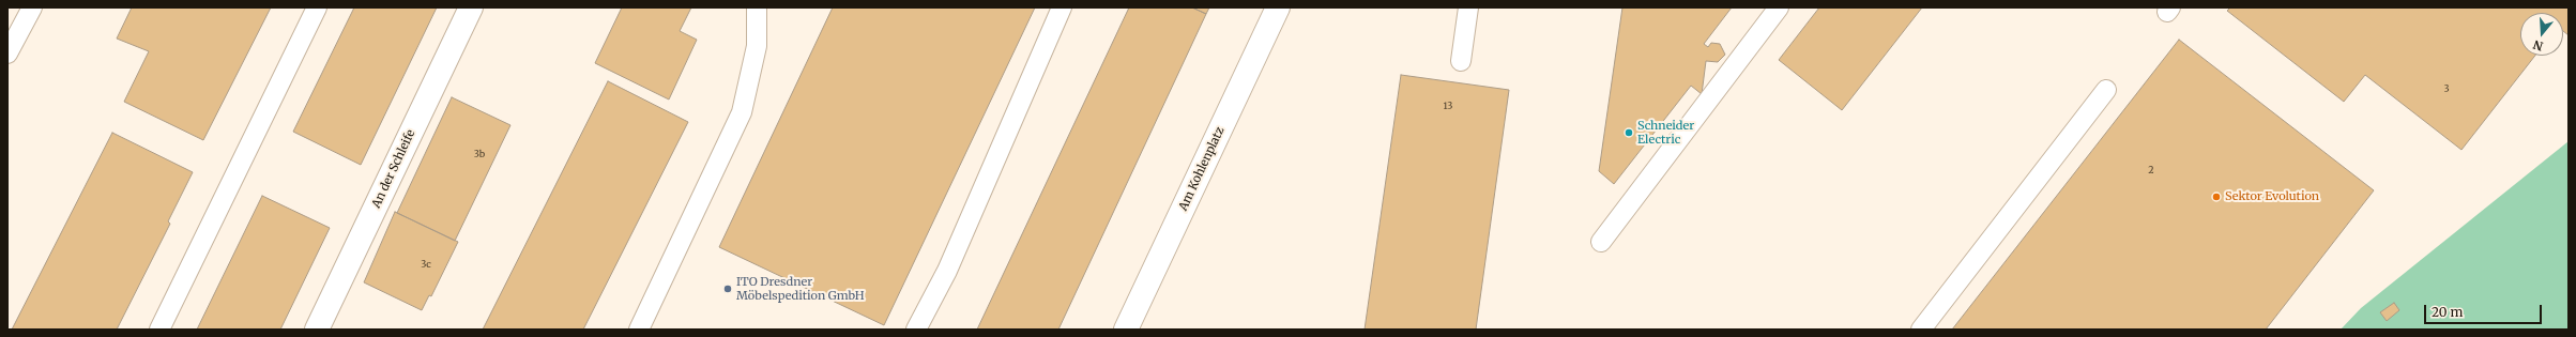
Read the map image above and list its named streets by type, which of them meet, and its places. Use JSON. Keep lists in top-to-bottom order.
{
  "streets": {
    "street": ["An der Schleife", "Am Kohlenplatz"]
  },
  "places": ["Schneider Electric", "Sektor Evolution", "ITO Dresdner Möbelspedition GmbH"],
  "house_numbers": [
    "3",
    "13",
    "3b",
    "2",
    "3c"
  ],
  "scale_bar": "20 m",
  "north": "bottom"
}
